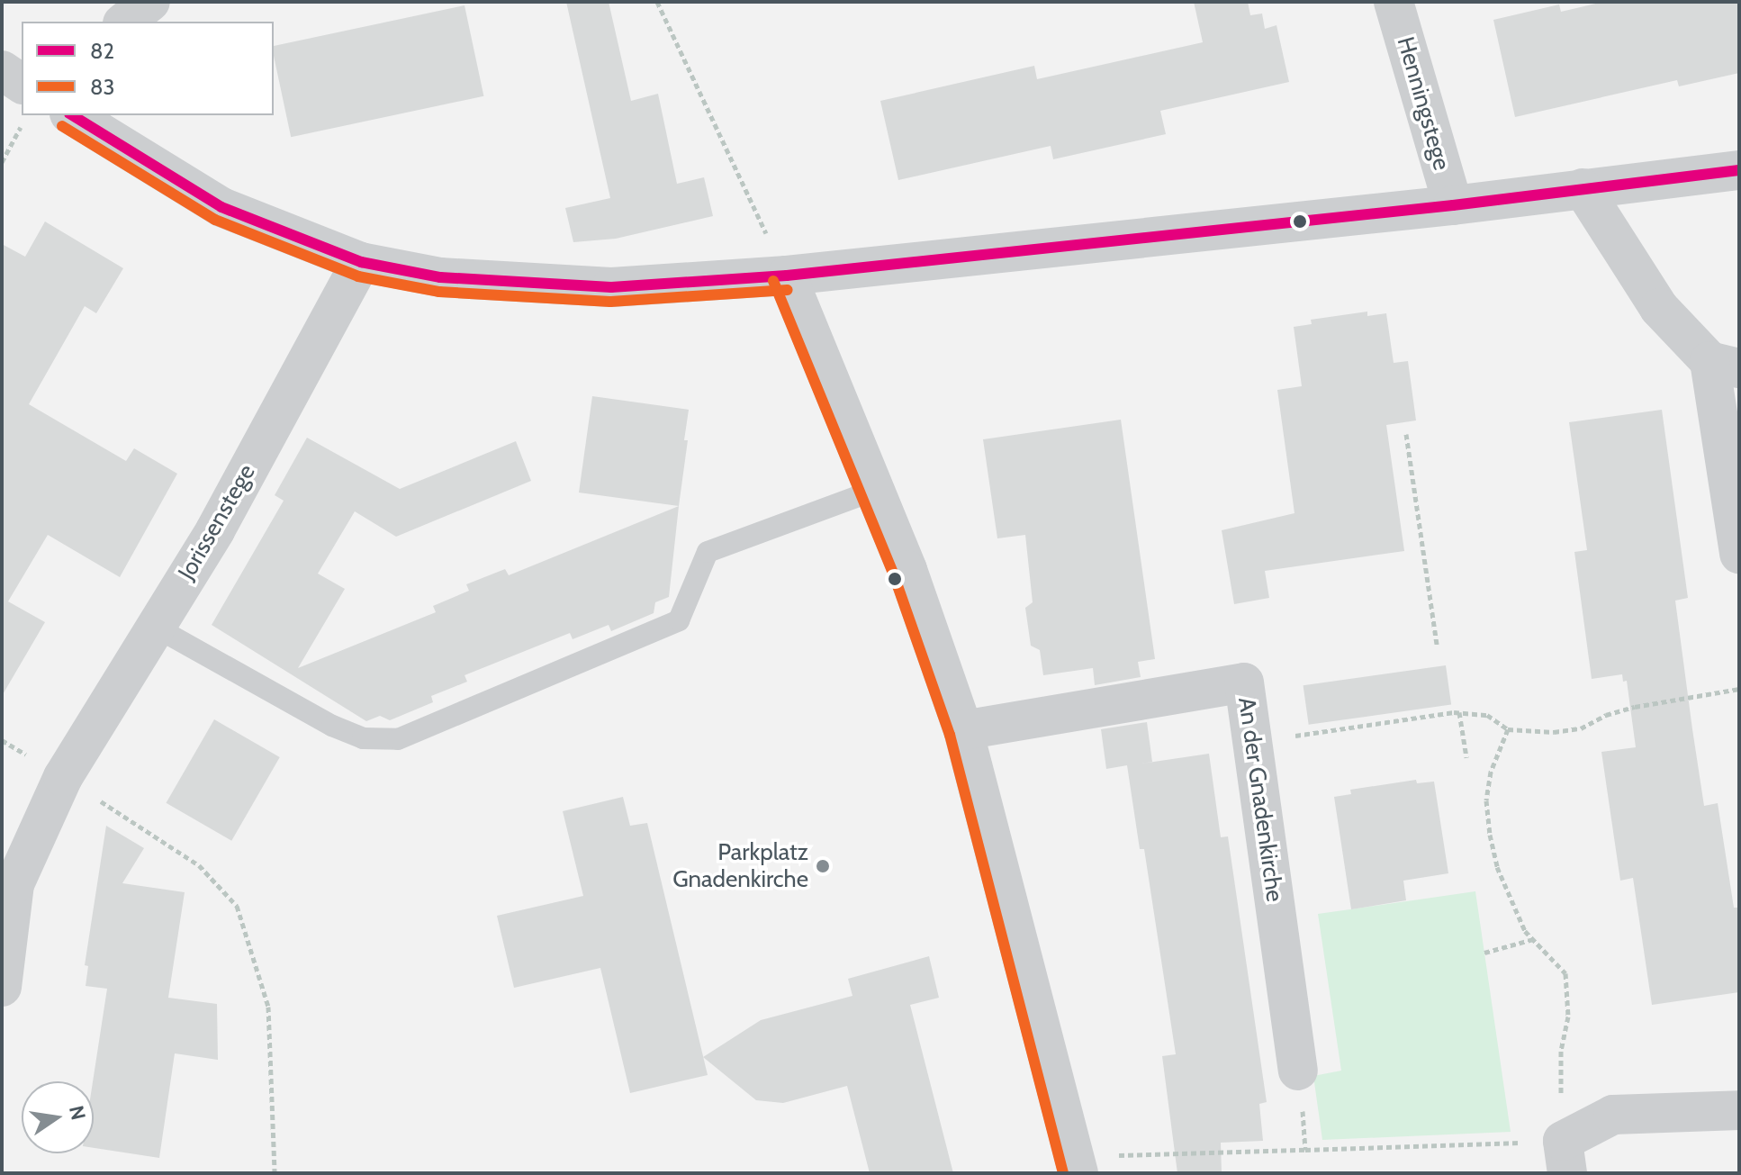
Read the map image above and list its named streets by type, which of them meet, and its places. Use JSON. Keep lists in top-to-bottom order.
{
  "streets": {
    "street": ["Henningstege", "Jorissenstege", "An der Gnadenkirche"]
  },
  "places": ["Parkplatz Gnadenkirche"],
  "lines": ["transit line 82", "transit line 83"],
  "legend": ["82", "83"],
  "north": "right"
}
